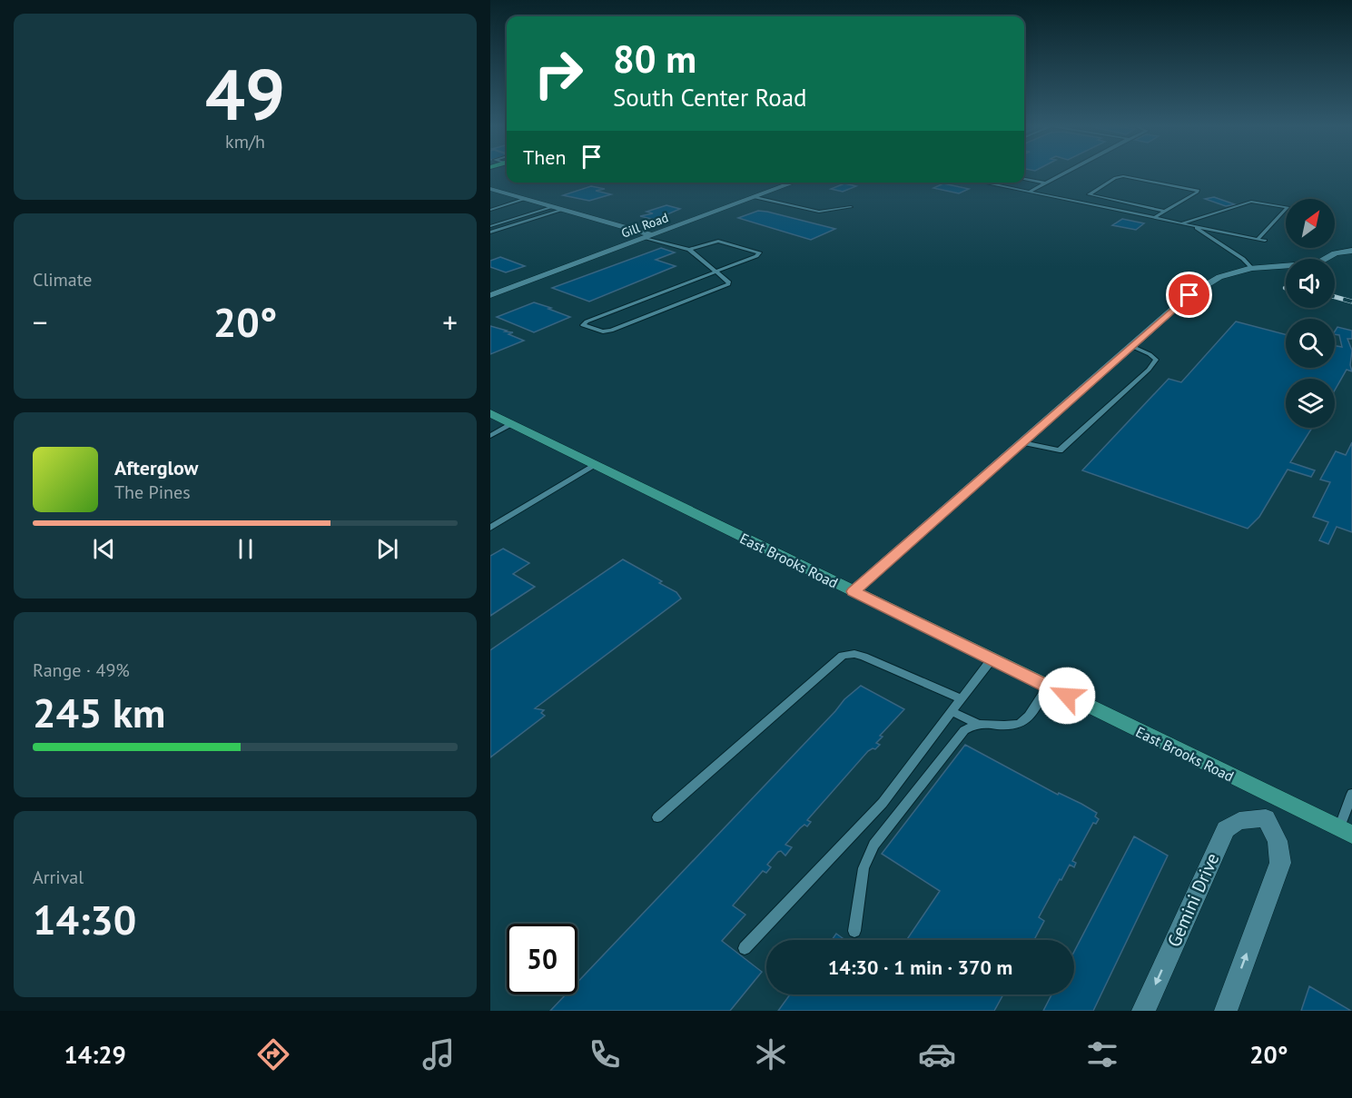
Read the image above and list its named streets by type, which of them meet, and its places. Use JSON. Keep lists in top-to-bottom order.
{
  "streets": {
    "main road": ["East Brooks Road"],
    "street": ["Gill Road", "Gemini Drive"]
  },
  "one_way": ["Gemini Drive"],
  "north": "top right",
  "page": {
    "tile": [
      ["49", "km/h"],
      "Climate",
      ["Range · 49%", "245 km"],
      ["Arrival", "14:30"]
    ],
    "turn": ["80 m", "South Center Road"],
    "then": "Then",
    "heat": ["−", "20°", "+"],
    "song": ["Afterglow", "The Pines"],
    "limit": "50",
    "trip": "14:30 · 1 min · 370 m",
    "tabs": ["14:29", "20°"]
  }
}
